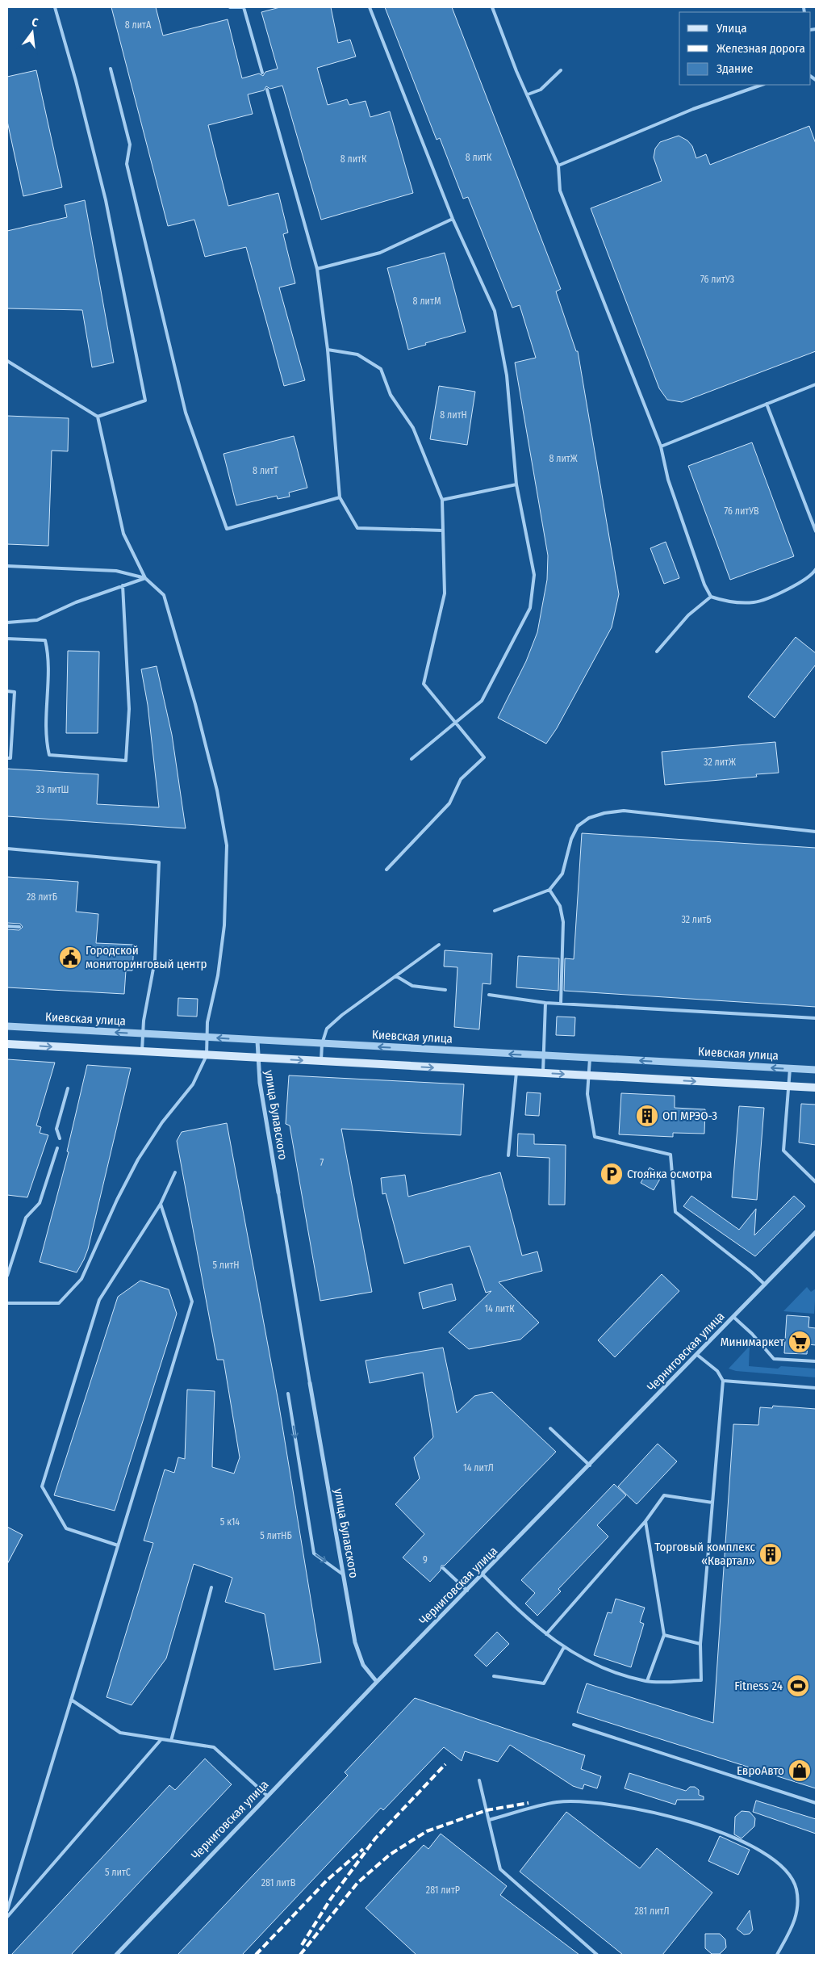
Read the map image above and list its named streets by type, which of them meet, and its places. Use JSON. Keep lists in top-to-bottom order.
{
  "streets": {
    "street": ["Киевская улица", "улица Булавского", "Черниговская улица"]
  },
  "crossings": [
    ["Киевская улица", "улица Булавского"],
    ["улица Булавского", "Черниговская улица"]
  ],
  "one_way": ["Киевская улица"],
  "places": {
    "public building": ["Городской мониторинговый центр"],
    "building": ["ОП МРЭО-3", "Торговый комплекс «Квартал»"],
    "parking": ["Стоянка осмотра"],
    "supermarket": ["Минимаркет"],
    "sports": ["Fitness 24"],
    "shop": ["ЕвроАвто"]
  },
  "house_numbers": [
    "8 литА",
    "8 литК",
    "8 литК",
    "76 литУЗ",
    "8 литМ",
    "8 литН",
    "8 литЖ",
    "8 литТ",
    "76 литУВ",
    "32 литЖ",
    "33 литШ",
    "28 литБ",
    "32 литБ",
    "7",
    "5 литН",
    "14 литК",
    "14 литЛ",
    "5 к14",
    "5 литНБ",
    "9",
    "5 литС",
    "281 литВ",
    "281 литР",
    "281 литЛ"
  ],
  "legend": ["Улица", "Железная дорога", "Здание"],
  "north": "top"
}
